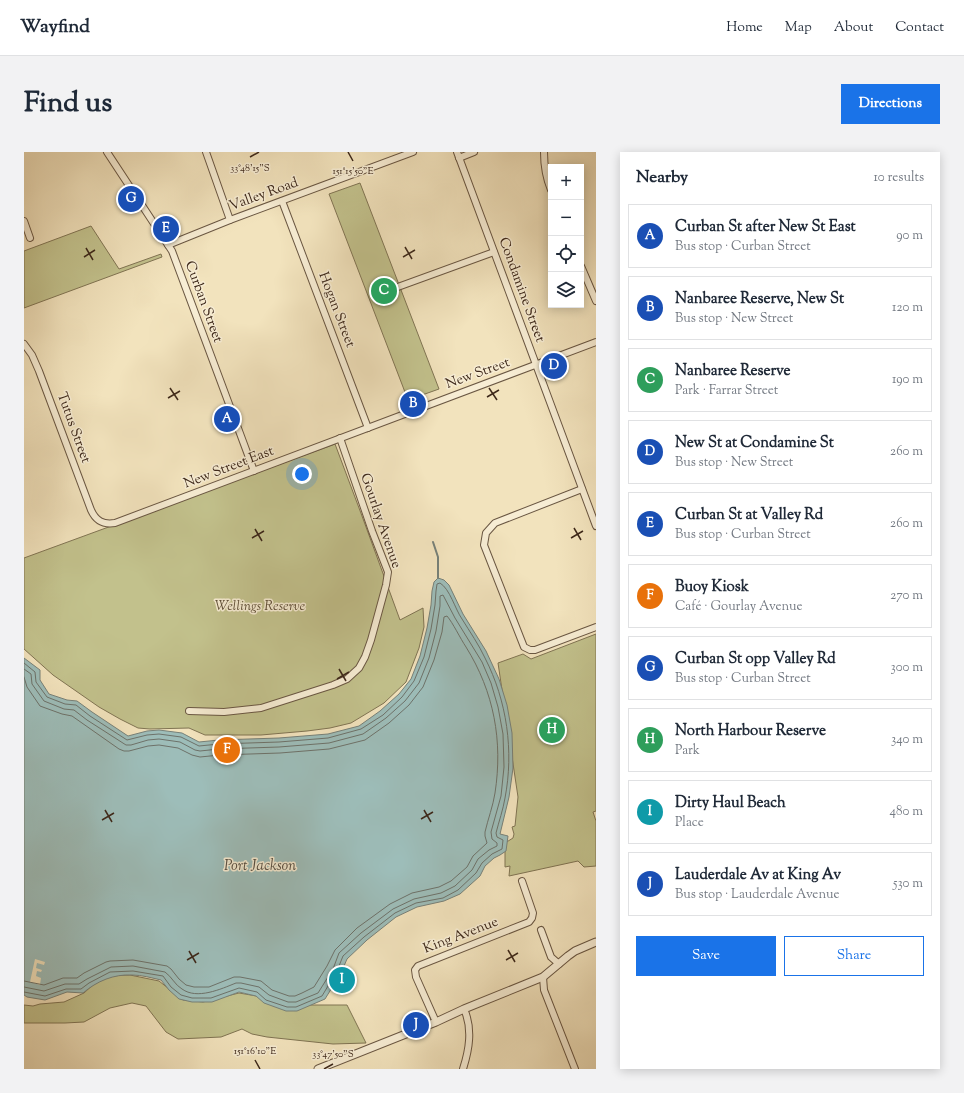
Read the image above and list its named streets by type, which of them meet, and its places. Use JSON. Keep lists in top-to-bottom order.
{
  "streets": {
    "street": [
      "Valley Road",
      "Condamine Street",
      "Curban Street",
      "Hogan Street",
      "New Street",
      "Tutus Street",
      "New Street East",
      "Gourlay Avenue",
      "King Avenue"
    ]
  },
  "crossings": [
    ["Valley Road", "Curban Street"],
    ["Valley Road", "Hogan Street"],
    ["Condamine Street", "New Street"],
    ["Curban Street", "New Street East"],
    ["Hogan Street", "New Street"],
    ["Hogan Street", "New Street East"],
    ["New Street", "New Street East"],
    ["Tutus Street", "New Street East"],
    ["New Street East", "Gourlay Avenue"]
  ],
  "water": ["Port Jackson"],
  "parks": ["Wellings Reserve"],
  "page": {
    "header": "Wayfind",
    "nav": [
      "Home",
      "Map",
      "About",
      "Contact"
    ],
    "title": "Find us",
    "buttons": [
      "Directions",
      ["Save", "Share"]
    ],
    "heading": ["Nearby", "10 results"],
    "map_buttons": ["+", "−"],
    "pins": [
      "G",
      "E",
      "C",
      "D",
      "B",
      "A",
      "H",
      "F",
      "I",
      "J"
    ],
    "list": [
      {
        "mark": "A",
        "name": "Curban St after New St East",
        "note": "Bus stop · Curban Street",
        "value": "90 m"
      },
      {
        "mark": "B",
        "name": "Nanbaree Reserve, New St",
        "note": "Bus stop · New Street",
        "value": "120 m"
      },
      {
        "mark": "C",
        "name": "Nanbaree Reserve",
        "note": "Park · Farrar Street",
        "value": "190 m"
      },
      {
        "mark": "D",
        "name": "New St at Condamine St",
        "note": "Bus stop · New Street",
        "value": "260 m"
      },
      {
        "mark": "E",
        "name": "Curban St at Valley Rd",
        "note": "Bus stop · Curban Street",
        "value": "260 m"
      },
      {
        "mark": "F",
        "name": "Buoy Kiosk",
        "note": "Café · Gourlay Avenue",
        "value": "270 m"
      },
      {
        "mark": "G",
        "name": "Curban St opp Valley Rd",
        "note": "Bus stop · Curban Street",
        "value": "300 m"
      },
      {
        "mark": "H",
        "name": "North Harbour Reserve",
        "note": "Park",
        "value": "340 m"
      },
      {
        "mark": "I",
        "name": "Dirty Haul Beach",
        "note": "Place",
        "value": "480 m"
      },
      {
        "mark": "J",
        "name": "Lauderdale Av at King Av",
        "note": "Bus stop · Lauderdale Avenue",
        "value": "530 m"
      }
    ]
  },
  "coordinates": [
    "33°48'15\"S",
    "151°15'50\"E",
    "151°16'10\"E",
    "33°47'50\"S"
  ]
}
